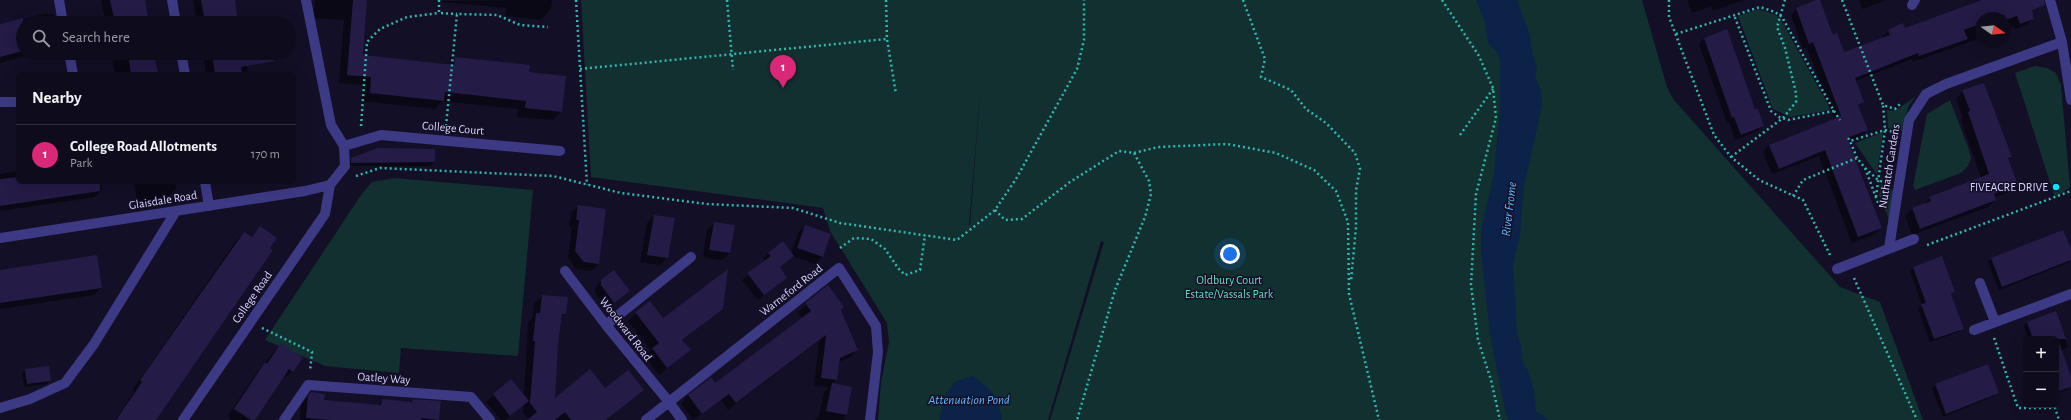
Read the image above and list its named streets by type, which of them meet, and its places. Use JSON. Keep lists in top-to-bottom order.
{
  "streets": {
    "street": [
      "College Court",
      "Nuthatch Gardens",
      "Glaisdale Road",
      "Warneford Road",
      "College Road",
      "Woodward Road",
      "Oatley Way"
    ]
  },
  "crossings": [
    ["Glaisdale Road", "College Road"],
    ["Warneford Road", "Woodward Road"]
  ],
  "water": ["River Frome", "Attenuation Pond"],
  "parks": ["Oldbury Court Estate/Vassals Park"],
  "places": ["FIVEACRE DRIVE"],
  "north": "right",
  "page": {
    "search": "Search here",
    "pins": "1",
    "heading": "Nearby",
    "list": [
      {
        "mark": "1",
        "name": "College Road Allotments",
        "note": "Park",
        "value": "170 m"
      }
    ],
    "map_buttons": ["+", "−"]
  }
}
